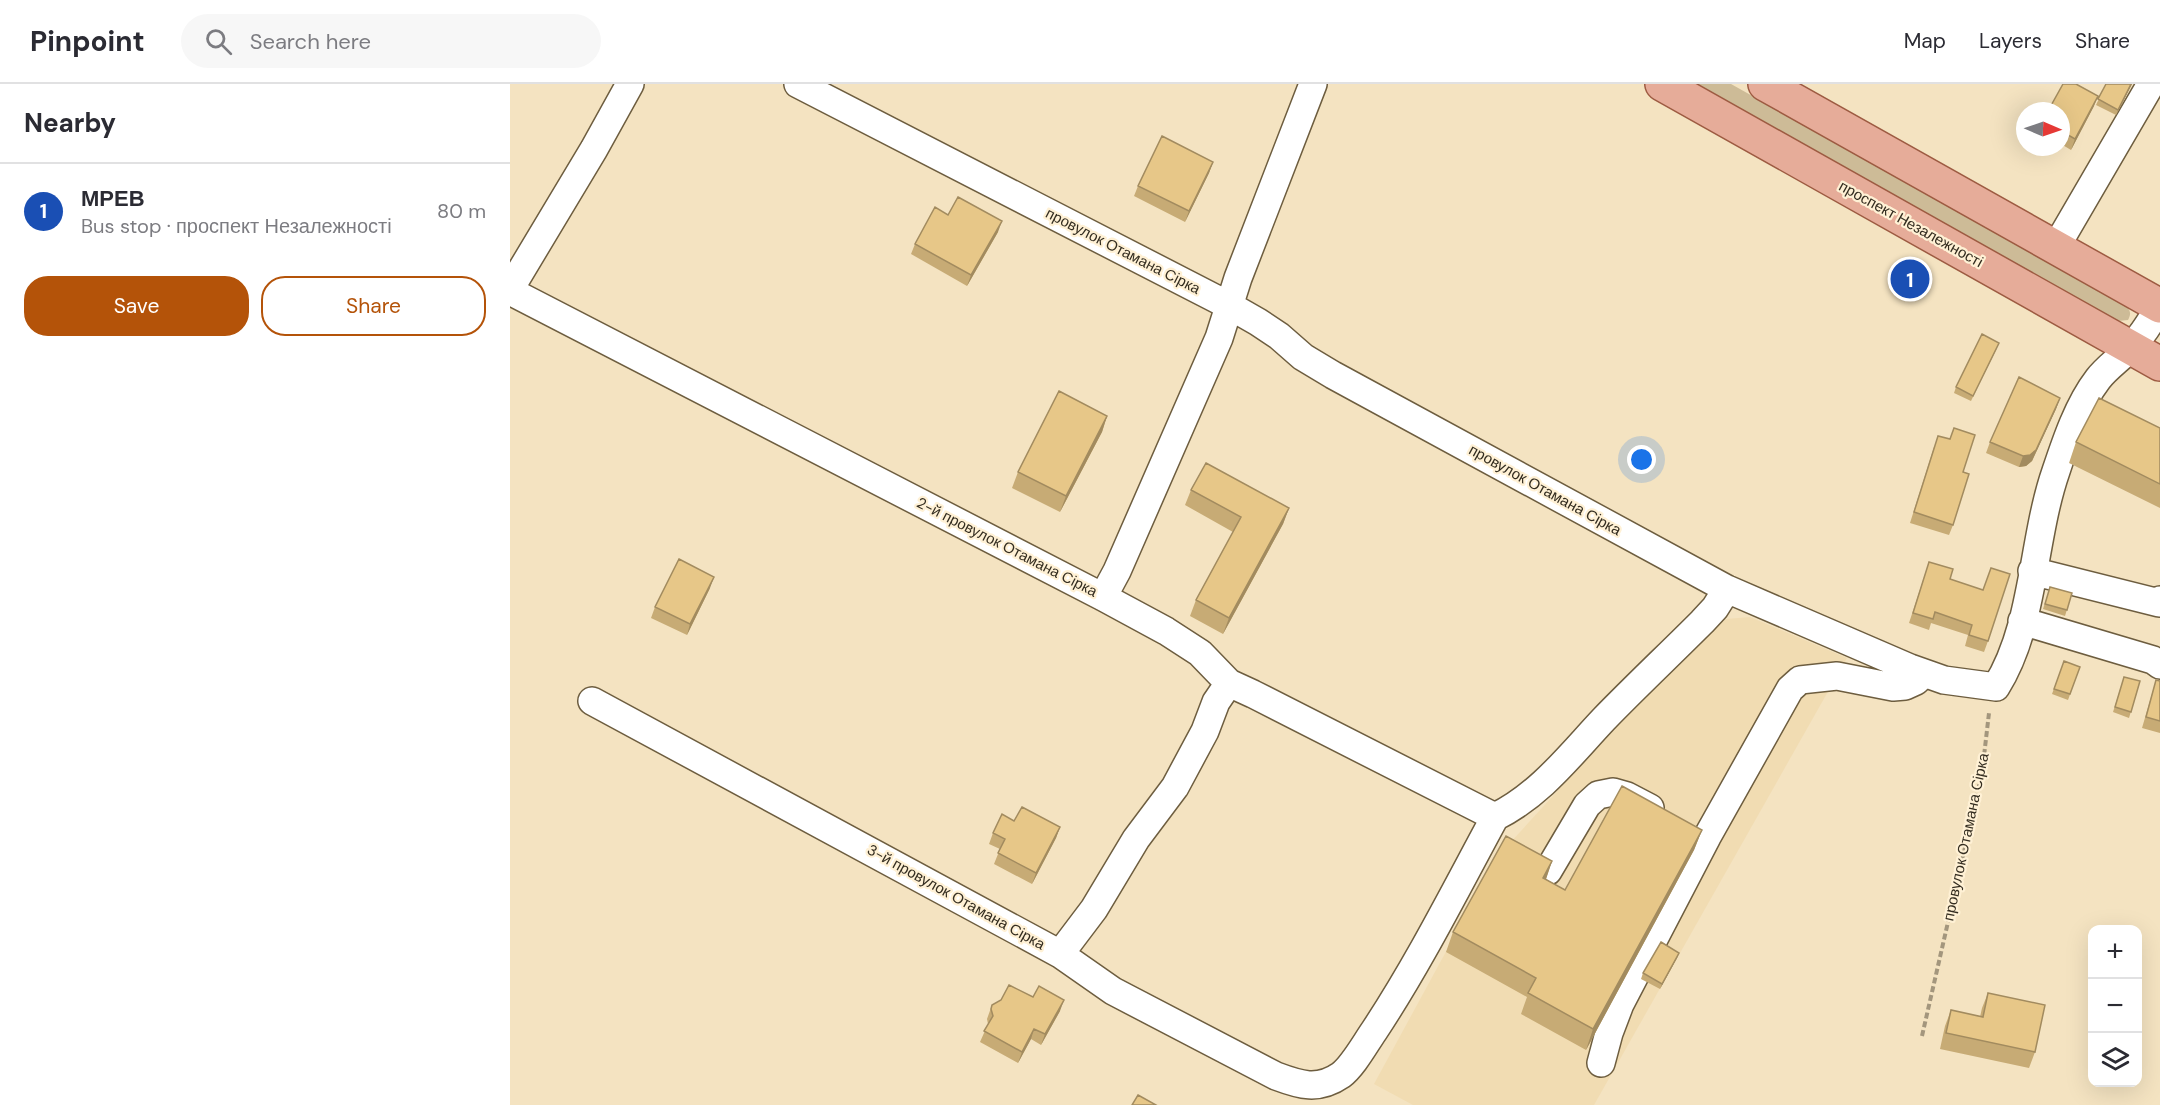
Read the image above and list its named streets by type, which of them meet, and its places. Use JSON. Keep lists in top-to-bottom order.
{
  "streets": {
    "main road": ["проспект Незалежності"],
    "street": ["провулок Отамана Сірка", "2-й провулок Отамана Сірка", "3-й провулок Отамана Сірка"]
  },
  "crossings": [
    ["2-й провулок Отамана Сірка", "3-й провулок Отамана Сірка"]
  ],
  "north": "right",
  "page": {
    "header": "Pinpoint",
    "search": "Search here",
    "nav": ["Map", "Layers", "Share"],
    "heading": "Nearby",
    "list": [
      {
        "mark": "1",
        "name": "МРЕВ",
        "note": "Bus stop · проспект Незалежності",
        "value": "80 m"
      }
    ],
    "pins": "1",
    "buttons": ["Save", "Share"],
    "map_buttons": ["+", "−"]
  }
}
